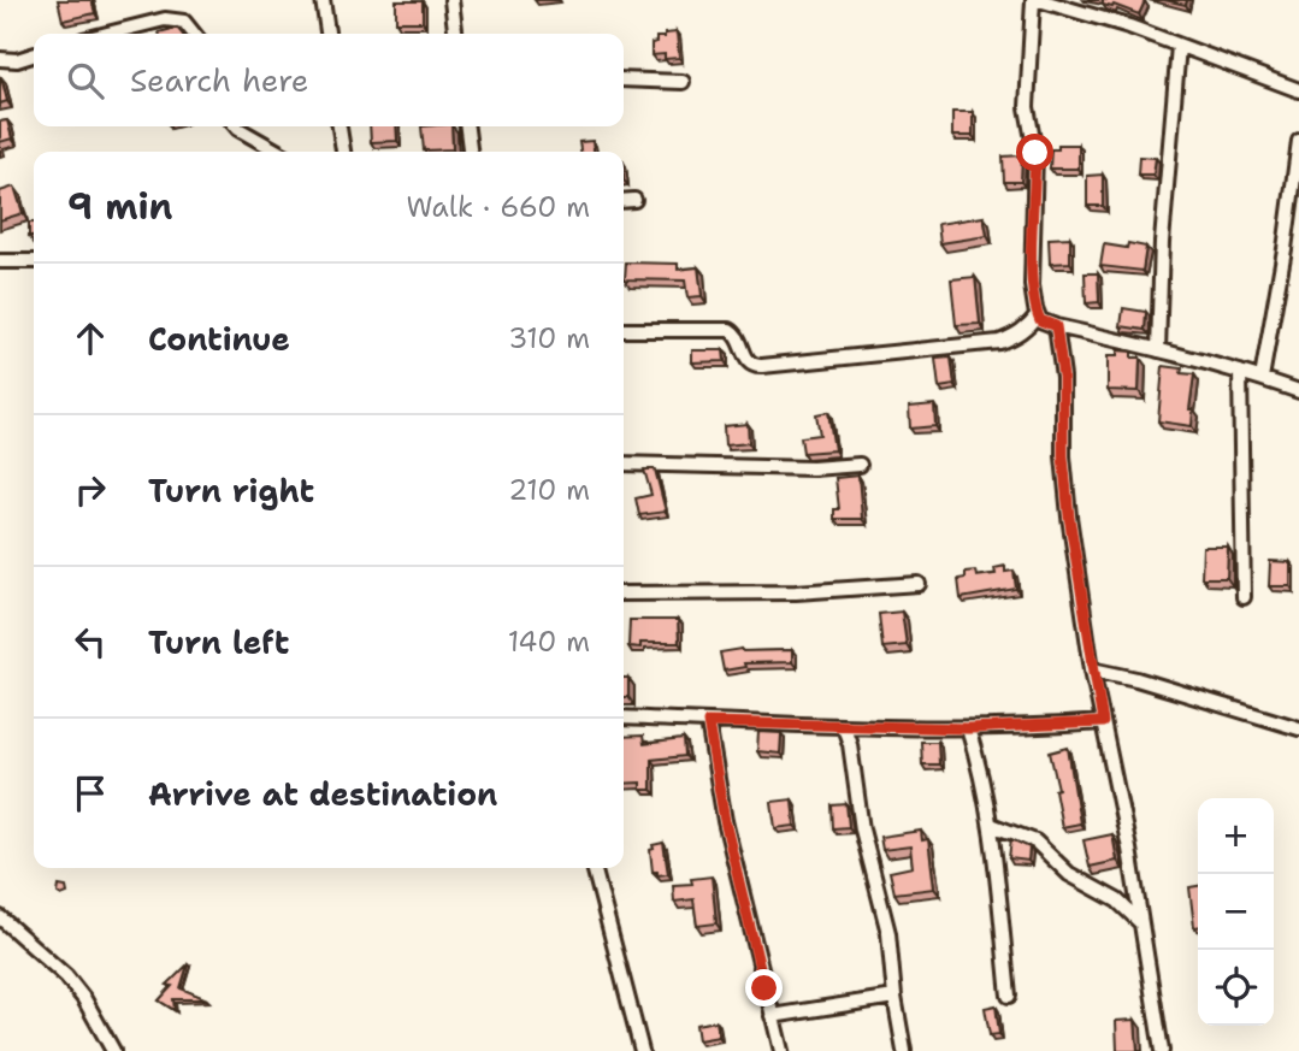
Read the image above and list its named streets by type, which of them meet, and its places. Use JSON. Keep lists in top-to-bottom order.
{
  "page": {
    "search": "Search here",
    "heading": ["9 min", "Walk · 660 m"],
    "list": [
      ["Continue", "310 m"],
      ["Turn right", "210 m"],
      ["Turn left", "140 m"],
      "Arrive at destination"
    ],
    "map_buttons": ["+", "−"]
  }
}
